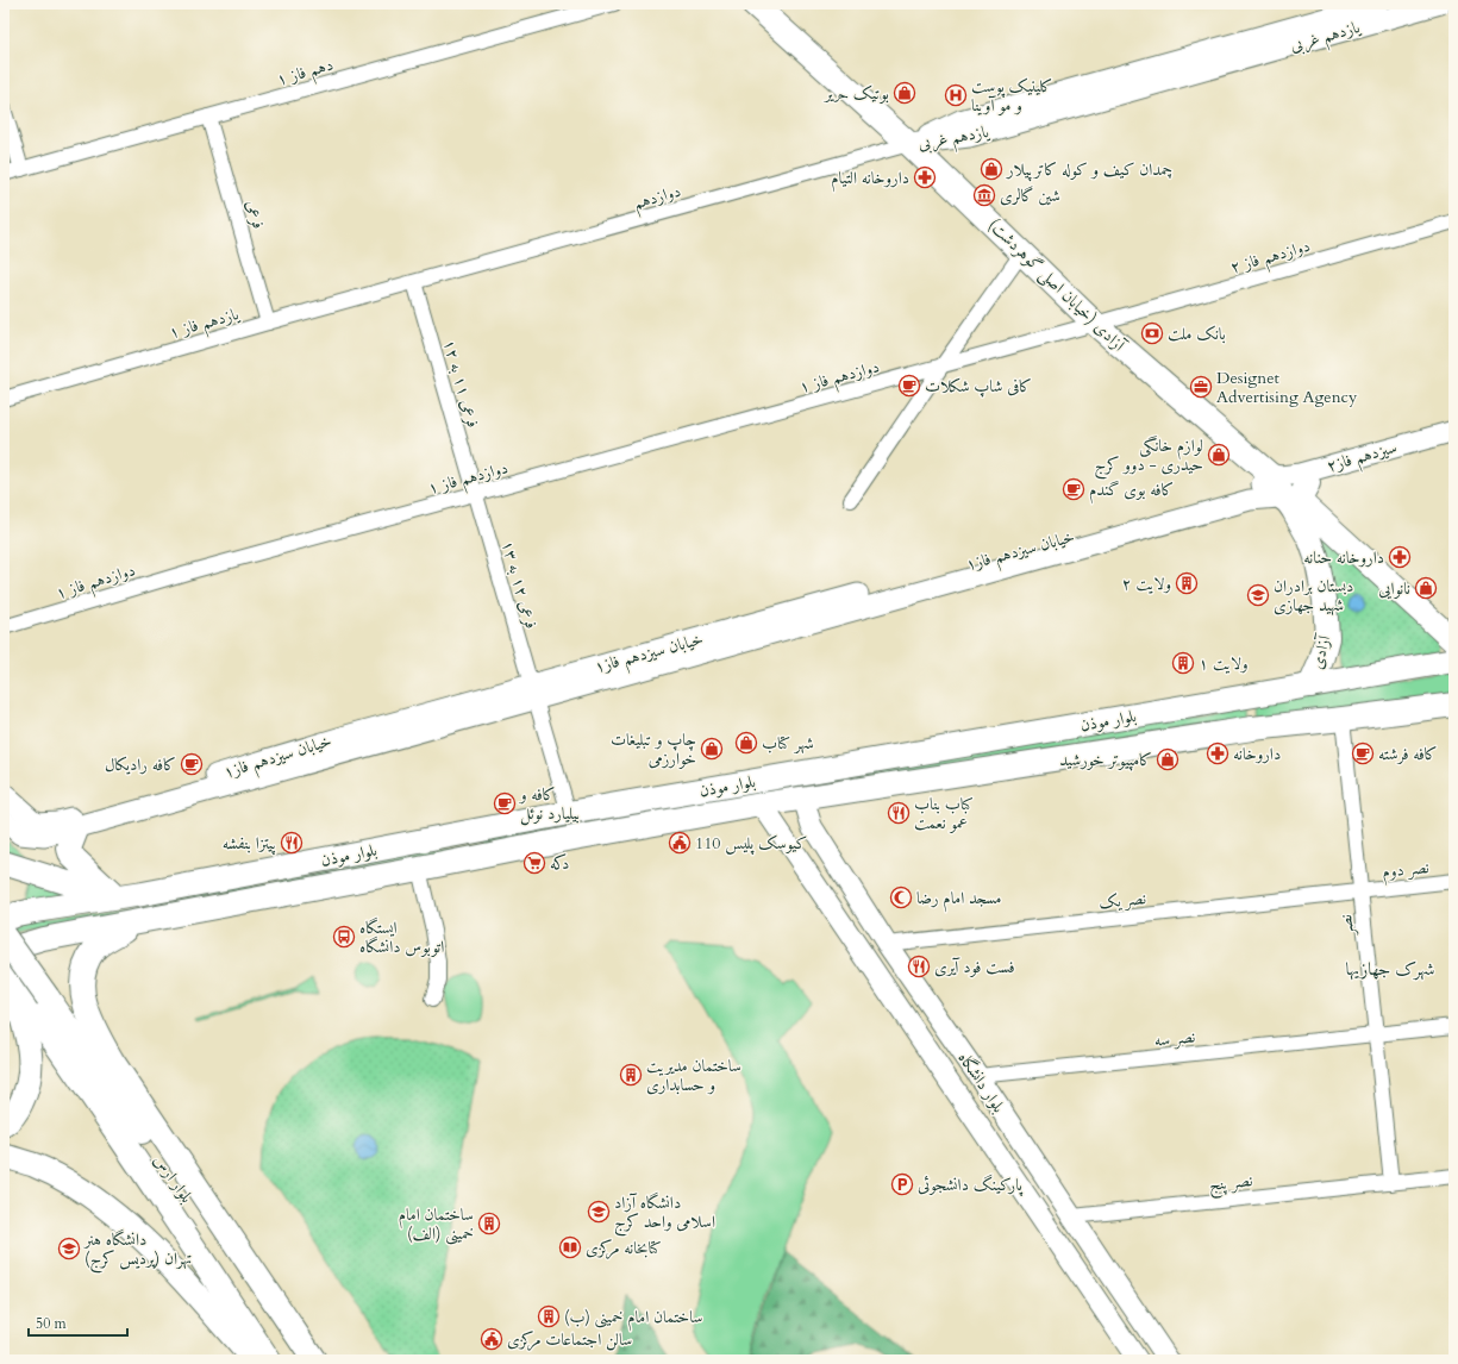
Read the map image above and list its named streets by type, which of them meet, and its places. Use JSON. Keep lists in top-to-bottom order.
{
  "streets": {
    "main road": [
      "آزادی (خیابان اصلی گوهردشت)",
      "آزادی",
      "بلوار موذن",
      "بلوار ارس"
    ],
    "street": [
      "یازدهم غربی",
      "دهم فاز ۱",
      "دوازدهم",
      "فرعی",
      "دوازدهم فاز ۲",
      "یازدهم فاز ۱",
      "دوازدهم فاز ۱",
      "فرعی ۱۱ به ۱۲",
      "سیزدهم فاز۲",
      "خیابان سیزدهم فاز۱",
      "فرعی ۱۲ به ۱۳",
      "نصر دوم",
      "نصر یک",
      "نصر",
      "نصر سه",
      "بلوار دانشگاه",
      "نصر پنج"
    ]
  },
  "crossings": [
    ["یازدهم غربی", "دوازدهم"],
    ["یازدهم غربی", "آزادی (خیابان اصلی گوهردشت)"],
    ["دهم فاز ۱", "فرعی"],
    ["دوازدهم", "آزادی (خیابان اصلی گوهردشت)"],
    ["دوازدهم", "یازدهم فاز ۱"],
    ["دوازدهم", "فرعی ۱۱ به ۱۲"],
    ["فرعی", "یازدهم فاز ۱"],
    ["دوازدهم فاز ۲", "آزادی (خیابان اصلی گوهردشت)"],
    ["دوازدهم فاز ۲", "دوازدهم فاز ۱"],
    ["آزادی (خیابان اصلی گوهردشت)", "دوازدهم فاز ۱"],
    ["آزادی (خیابان اصلی گوهردشت)", "سیزدهم فاز۲"],
    ["آزادی (خیابان اصلی گوهردشت)", "خیابان سیزدهم فاز۱"],
    ["آزادی (خیابان اصلی گوهردشت)", "آزادی"],
    ["یازدهم فاز ۱", "فرعی ۱۱ به ۱۲"],
    ["دوازدهم فاز ۱", "فرعی ۱۱ به ۱۲"],
    ["دوازدهم فاز ۱", "فرعی ۱۲ به ۱۳"],
    ["فرعی ۱۱ به ۱۲", "فرعی ۱۲ به ۱۳"],
    ["سیزدهم فاز۲", "خیابان سیزدهم فاز۱"],
    ["سیزدهم فاز۲", "آزادی"],
    ["خیابان سیزدهم فاز۱", "فرعی ۱۲ به ۱۳"],
    ["خیابان سیزدهم فاز۱", "آزادی"],
    ["فرعی ۱۲ به ۱۳", "بلوار موذن"],
    ["آزادی", "بلوار موذن"],
    ["بلوار موذن", "نصر"],
    ["بلوار موذن", "بلوار دانشگاه"],
    ["نصر دوم", "نصر یک"],
    ["نصر دوم", "نصر"],
    ["نصر یک", "نصر"],
    ["نصر یک", "بلوار دانشگاه"],
    ["نصر", "نصر سه"],
    ["نصر", "نصر پنج"],
    ["نصر سه", "بلوار دانشگاه"],
    ["بلوار دانشگاه", "نصر پنج"]
  ],
  "districts": ["شهرک جهازیها"],
  "places": {
    "shop": [
      "بوتیک حریر",
      "چمدان کیف و کوله کاترپیلار",
      "لوازم خانگی حیدری - دوو کرج",
      "نانوایی",
      "شهر کتاب",
      "چاپ و تبلیغات خوارزمی",
      "کامپیوتر خورشید"
    ],
    "hospital": ["کلینیک پوست و مو آوینا"],
    "pharmacy": ["داروخانه التيام", "داروخانه حنانه", "داروخانه"],
    "museum": ["شین گالری"],
    "bank": ["بانک ملت"],
    "cafe": [
      "کافی شاپ شکلات",
      "کافه بوی گندم",
      "کافه فرشته",
      "کافه رادیکال",
      "کافه و بیلیارد نوئل"
    ],
    "office": ["Designet Advertising Agency"],
    "building": [
      "ولایت ۲",
      "ولایت ۱",
      "ساختمان مدیریت و حسابداری",
      "ساختمان امام خمینی (الف)",
      "ساختمان امام خمینی (ب)"
    ],
    "school or university": ["دبستان برادران شهید جهازی", "دانشگاه آزاد اسلامی واحد کرج", "دانشگاه هنر تهران (پردیس کرج)"],
    "restaurant": ["کباب بناب عمو نعمت", "پیتزا بنفشه", "فست فود آیری"],
    "public building": ["کیوسک پلیس 110", "سالن اجتماعات مرکزی"],
    "supermarket": ["دکه"],
    "mosque": ["مسجد امام رضا"],
    "bus stop": ["ایستگاه اتوبوس دانشگاه"],
    "parking": ["پارکینگ دانشجوئی"],
    "library": ["کتابخانه مرکزی"]
  },
  "scale_bar": "50 m"
}
